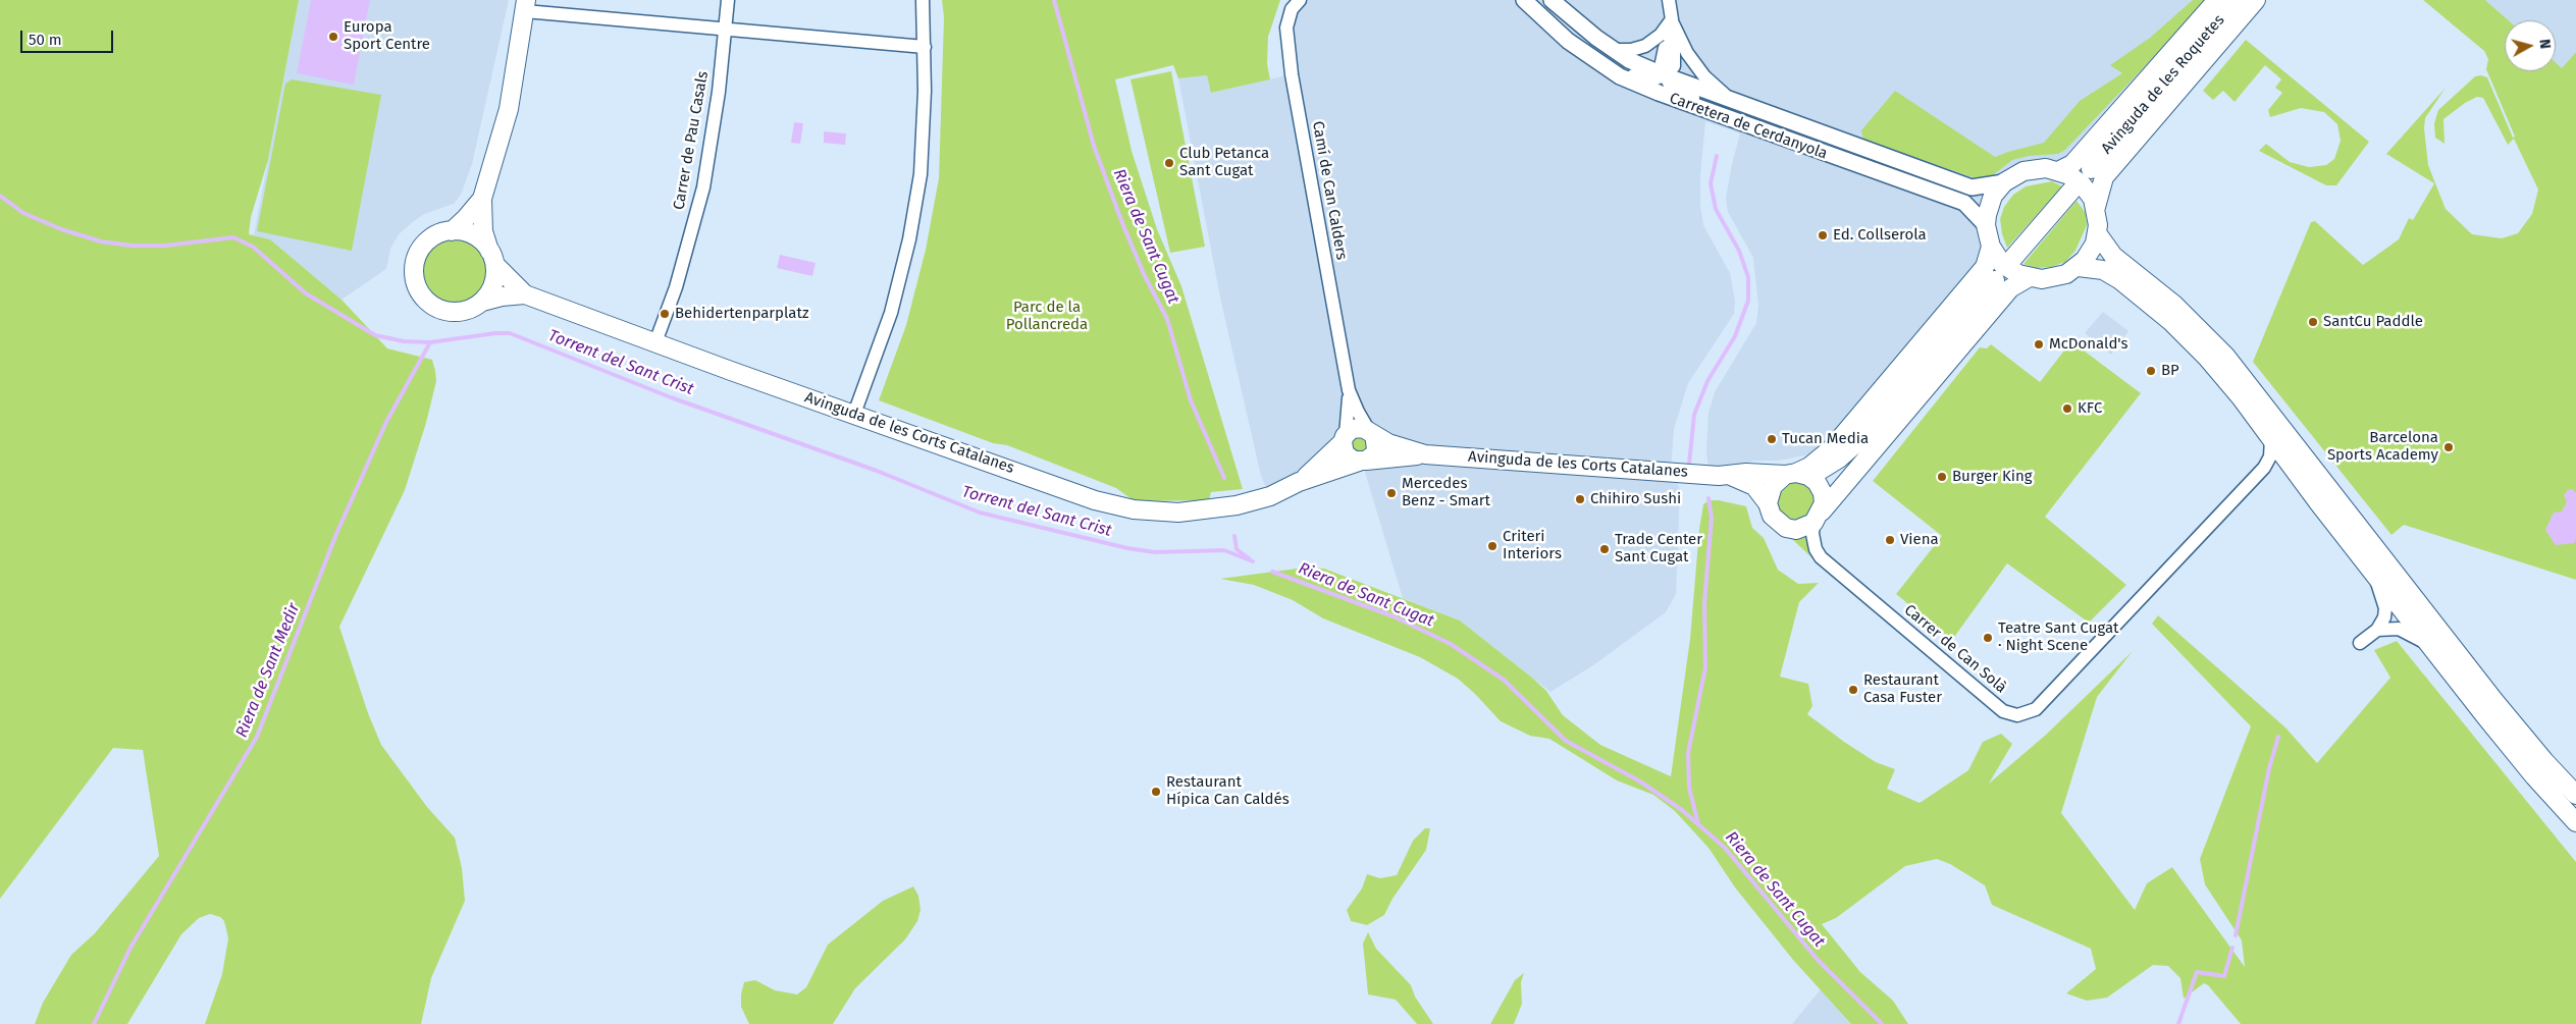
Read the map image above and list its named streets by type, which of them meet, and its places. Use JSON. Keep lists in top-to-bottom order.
{
  "streets": {
    "main road": ["Avinguda de les Roquetes", "Avinguda de les Corts Catalanes"],
    "street": [
      "Carretera de Cerdanyola",
      "Carrer de Pau Casals",
      "Camí de Can Calders",
      "Carrer de Can Solà"
    ]
  },
  "crossings": [
    ["Carrer de Pau Casals", "Avinguda de les Corts Catalanes"],
    ["Camí de Can Calders", "Avinguda de les Corts Catalanes"],
    ["Avinguda de les Corts Catalanes", "Carrer de Can Solà"]
  ],
  "water": ["Riera de Sant Cugat", "Torrent del Sant Crist", "Riera de Sant Medir"],
  "parks": ["Parc de la Pollancreda"],
  "places": [
    "Europa Sport Centre",
    "Club Petanca Sant Cugat",
    "Ed. Collserola",
    "Behidertenparplatz",
    "SantCu Paddle",
    "McDonald's",
    "BP",
    "KFC",
    "Tucan Media",
    "Barcelona Sports Academy",
    "Burger King",
    "Mercedes Benz - Smart",
    "Chihiro Sushi",
    "Viena",
    "Criteri Interiors",
    "Trade Center Sant Cugat",
    "Teatre Sant Cugat · Night Scene",
    "Restaurant Casa Fuster",
    "Restaurant Hípica Can Caldés"
  ],
  "scale_bar": "50 m",
  "north": "right"
}
